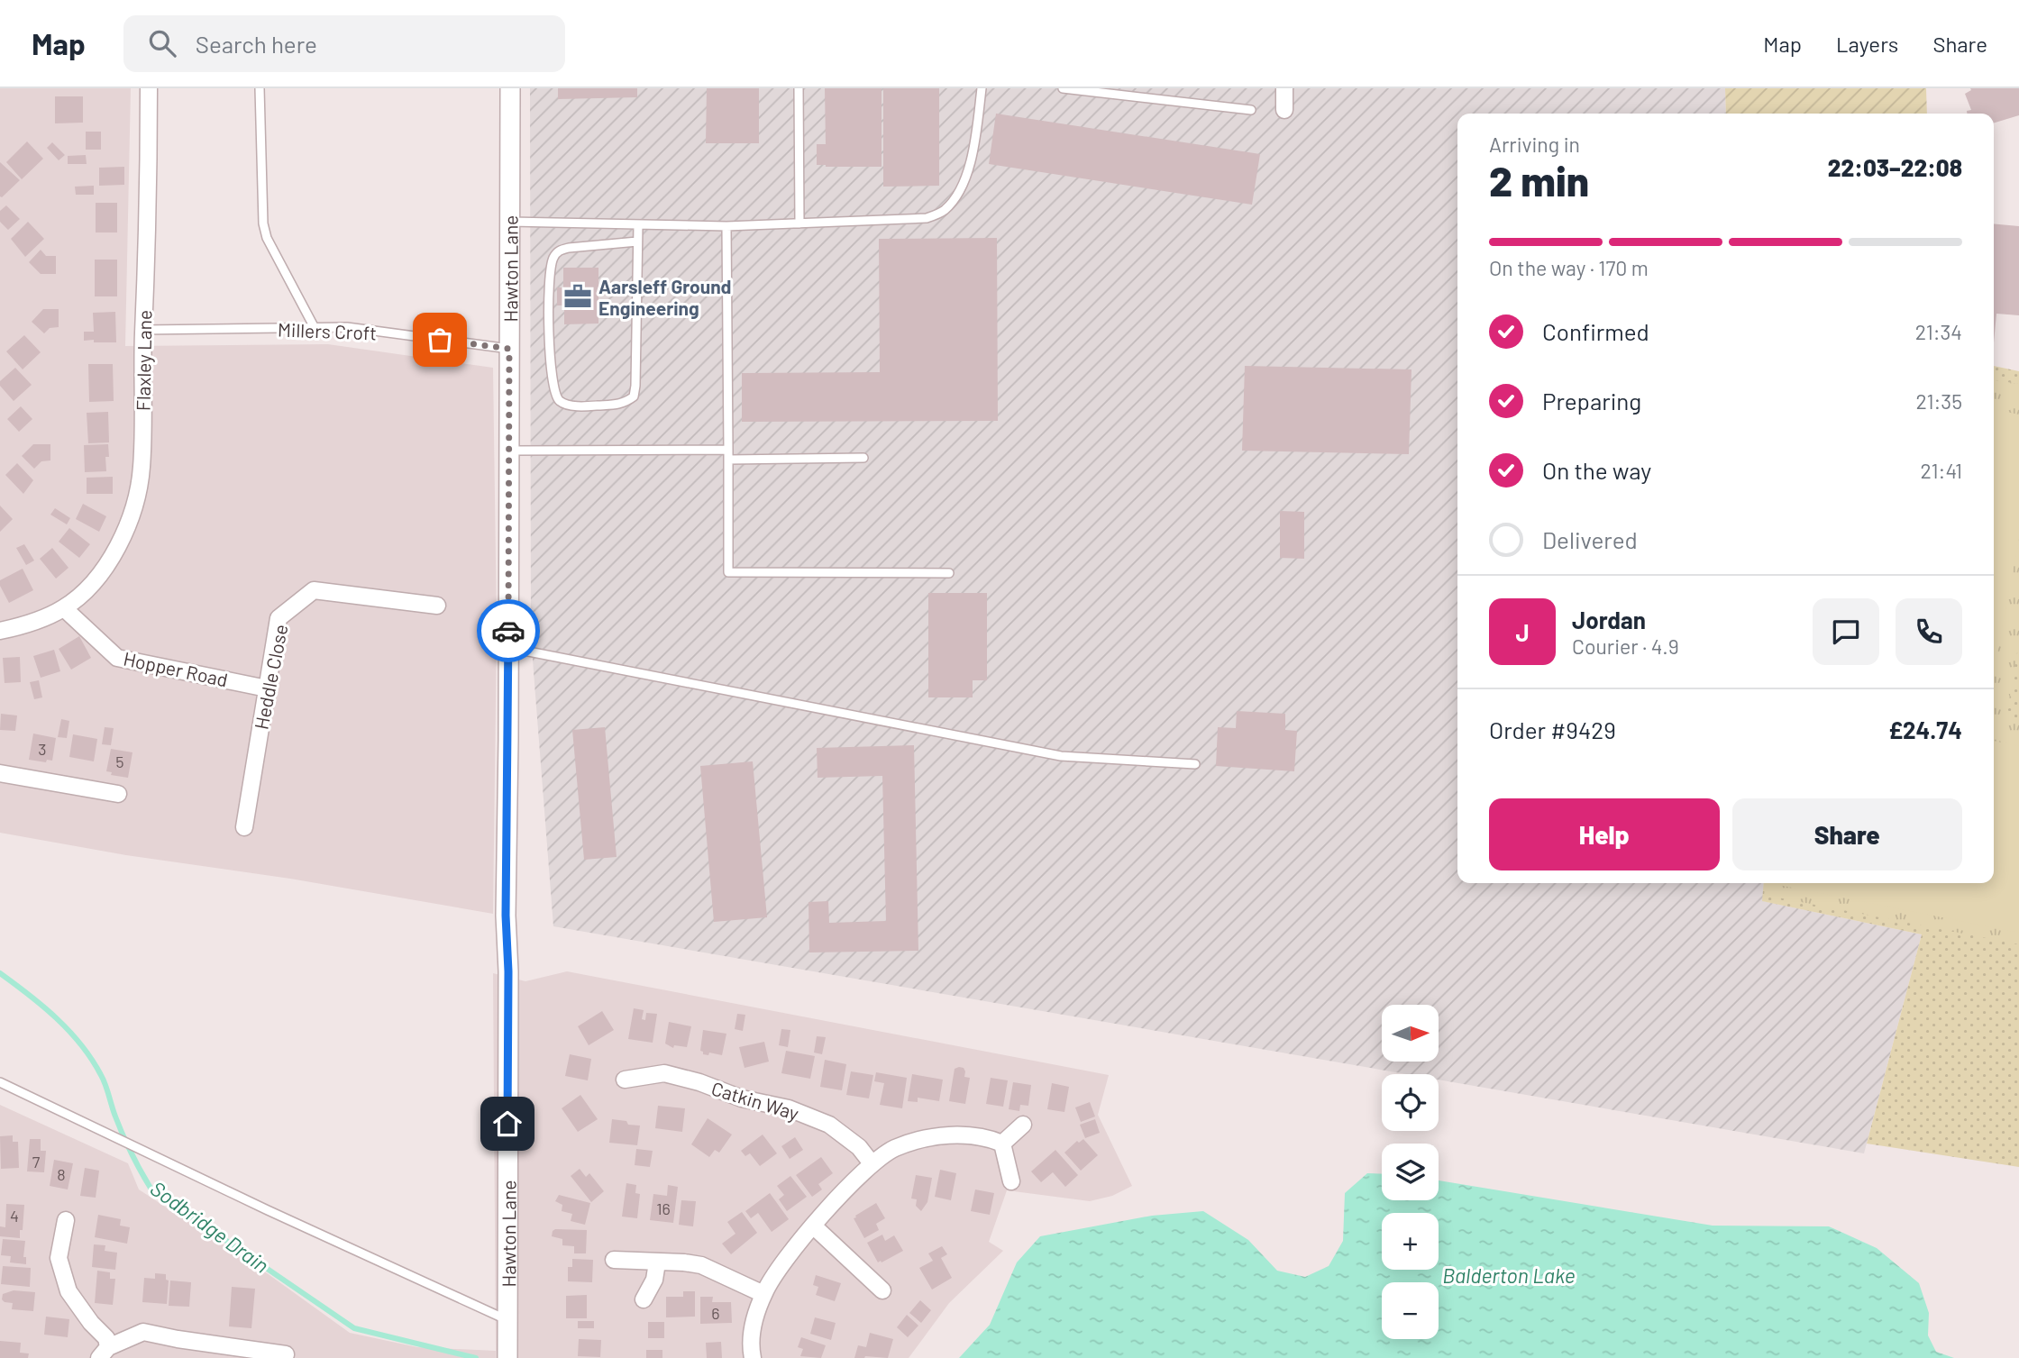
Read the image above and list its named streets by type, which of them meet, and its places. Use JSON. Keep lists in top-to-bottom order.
{
  "streets": {
    "street": [
      "Hawton Lane",
      "Flaxley Lane",
      "Hopper Road",
      "Heddle Close",
      "Catkin Way"
    ],
    "lane": ["Millers Croft"]
  },
  "crossings": [
    ["Hawton Lane", "Millers Croft"],
    ["Millers Croft", "Flaxley Lane"],
    ["Flaxley Lane", "Hopper Road"],
    ["Hopper Road", "Heddle Close"]
  ],
  "water": ["Sodbridge Drain", "Balderton Lake"],
  "places": {
    "office": ["Aarsleff Ground Engineering"]
  },
  "house_numbers": [
    "3",
    "5",
    "7",
    "8",
    "16",
    "4",
    "6"
  ],
  "north": "right",
  "page": {
    "header": "Map",
    "search": "Search here",
    "nav": ["Map", "Layers", "Share"],
    "heading": ["2 min", "Arriving in", "22:03–22:08"],
    "panel": [
      "Jordan",
      "Courier · 4.9",
      "Order #9429",
      "£24.74"
    ],
    "bar": "On the way · 170 m",
    "list": [
      ["Confirmed", "21:34"],
      ["Preparing", "21:35"],
      ["On the way", "21:41"],
      "Delivered"
    ],
    "round": "J",
    "buttons": ["Help", "Share"],
    "map_buttons": ["+", "−"]
  }
}
